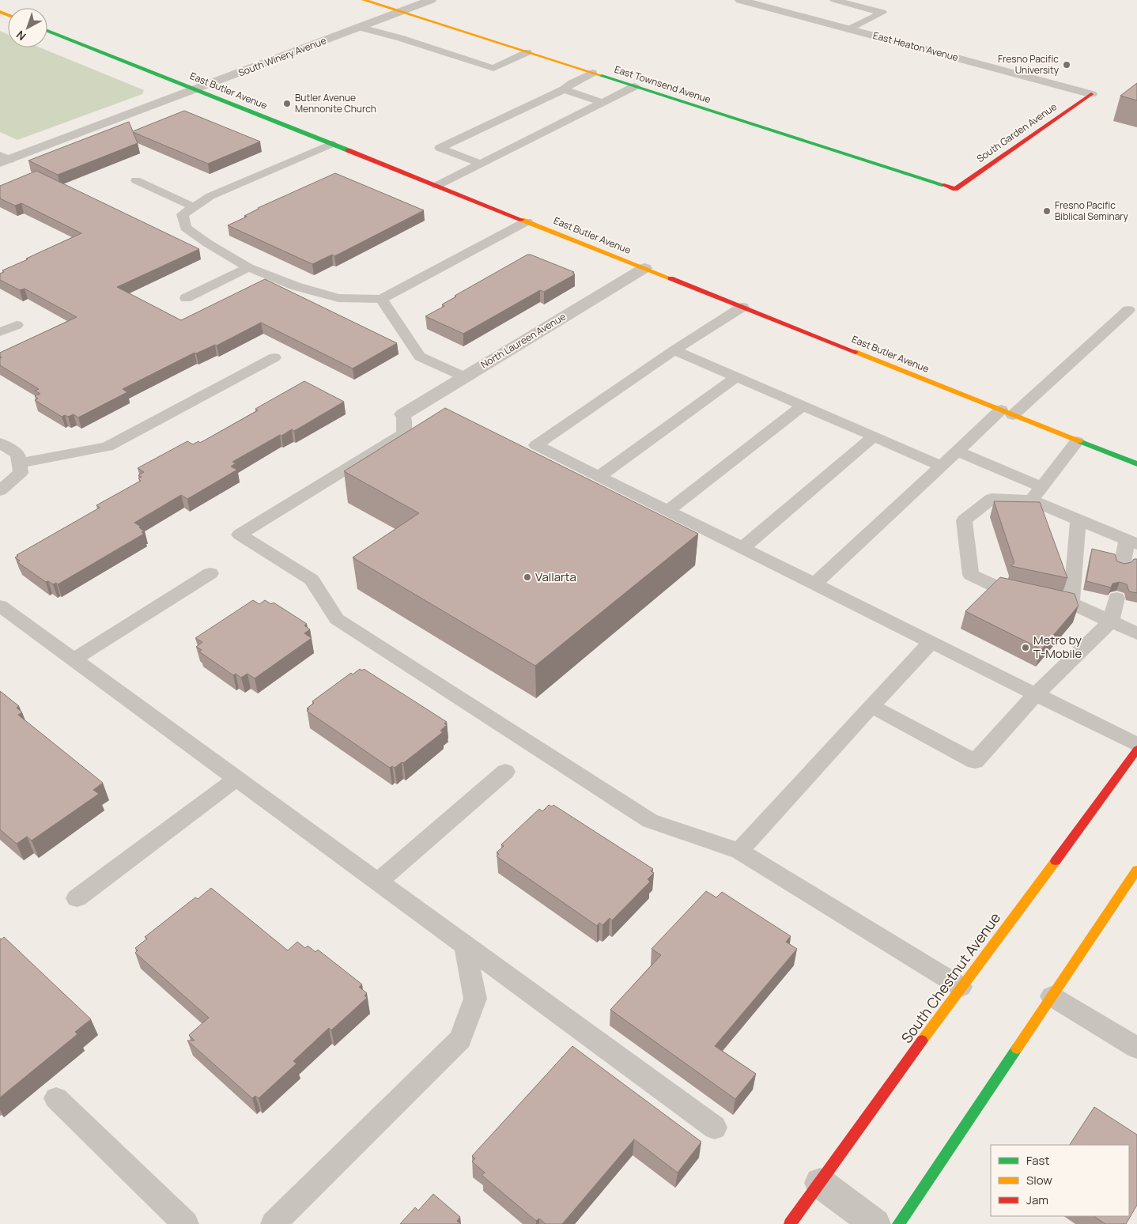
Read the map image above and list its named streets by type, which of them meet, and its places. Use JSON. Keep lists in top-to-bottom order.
{
  "streets": {
    "street": [
      "East Heaton Avenue",
      "South Winery Avenue",
      "East Townsend Avenue",
      "East Butler Avenue",
      "South Garden Avenue",
      "North Laureen Avenue",
      "South Chestnut Avenue"
    ]
  },
  "crossings": [
    ["East Heaton Avenue", "South Garden Avenue"],
    ["South Winery Avenue", "East Townsend Avenue"],
    ["South Winery Avenue", "East Butler Avenue"],
    ["East Townsend Avenue", "South Garden Avenue"],
    ["East Butler Avenue", "North Laureen Avenue"]
  ],
  "places": [
    "Fresno Pacific University",
    "Butler Avenue Mennonite Church",
    "Fresno Pacific Biblical Seminary",
    "Vallarta",
    "Metro by T-Mobile"
  ],
  "legend": ["Fast", "Slow", "Jam"],
  "north": "bottom left"
}
